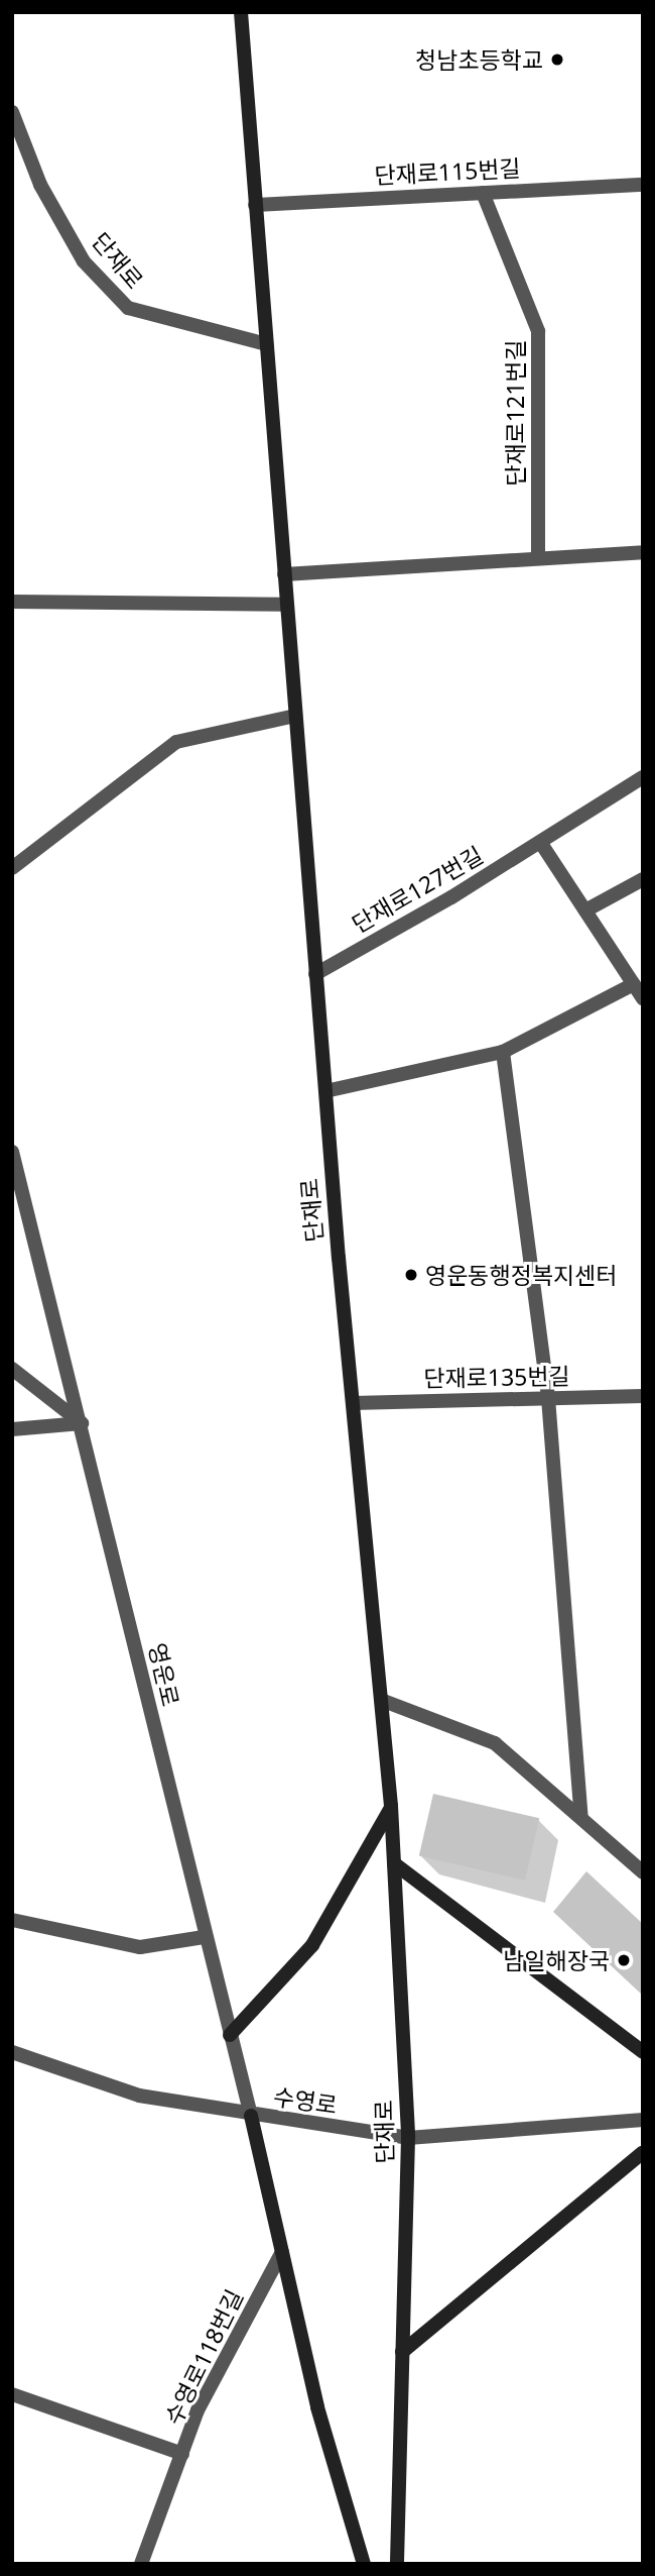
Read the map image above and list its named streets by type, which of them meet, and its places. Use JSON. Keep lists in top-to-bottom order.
{
  "streets": {
    "street": [
      "단재로115번길",
      "단재로",
      "단재로121번길",
      "단재로127번길",
      "단재로135번길",
      "영운로",
      "수영로",
      "수영로118번길"
    ]
  },
  "crossings": [
    ["단재로115번길", "단재로"],
    ["단재로115번길", "단재로121번길"],
    ["단재로", "단재로127번길"],
    ["단재로", "단재로135번길"],
    ["단재로", "수영로"],
    ["영운로", "수영로"]
  ],
  "places": ["청남초등학교", "영운동행정복지센터", "남일해장국"]
}
